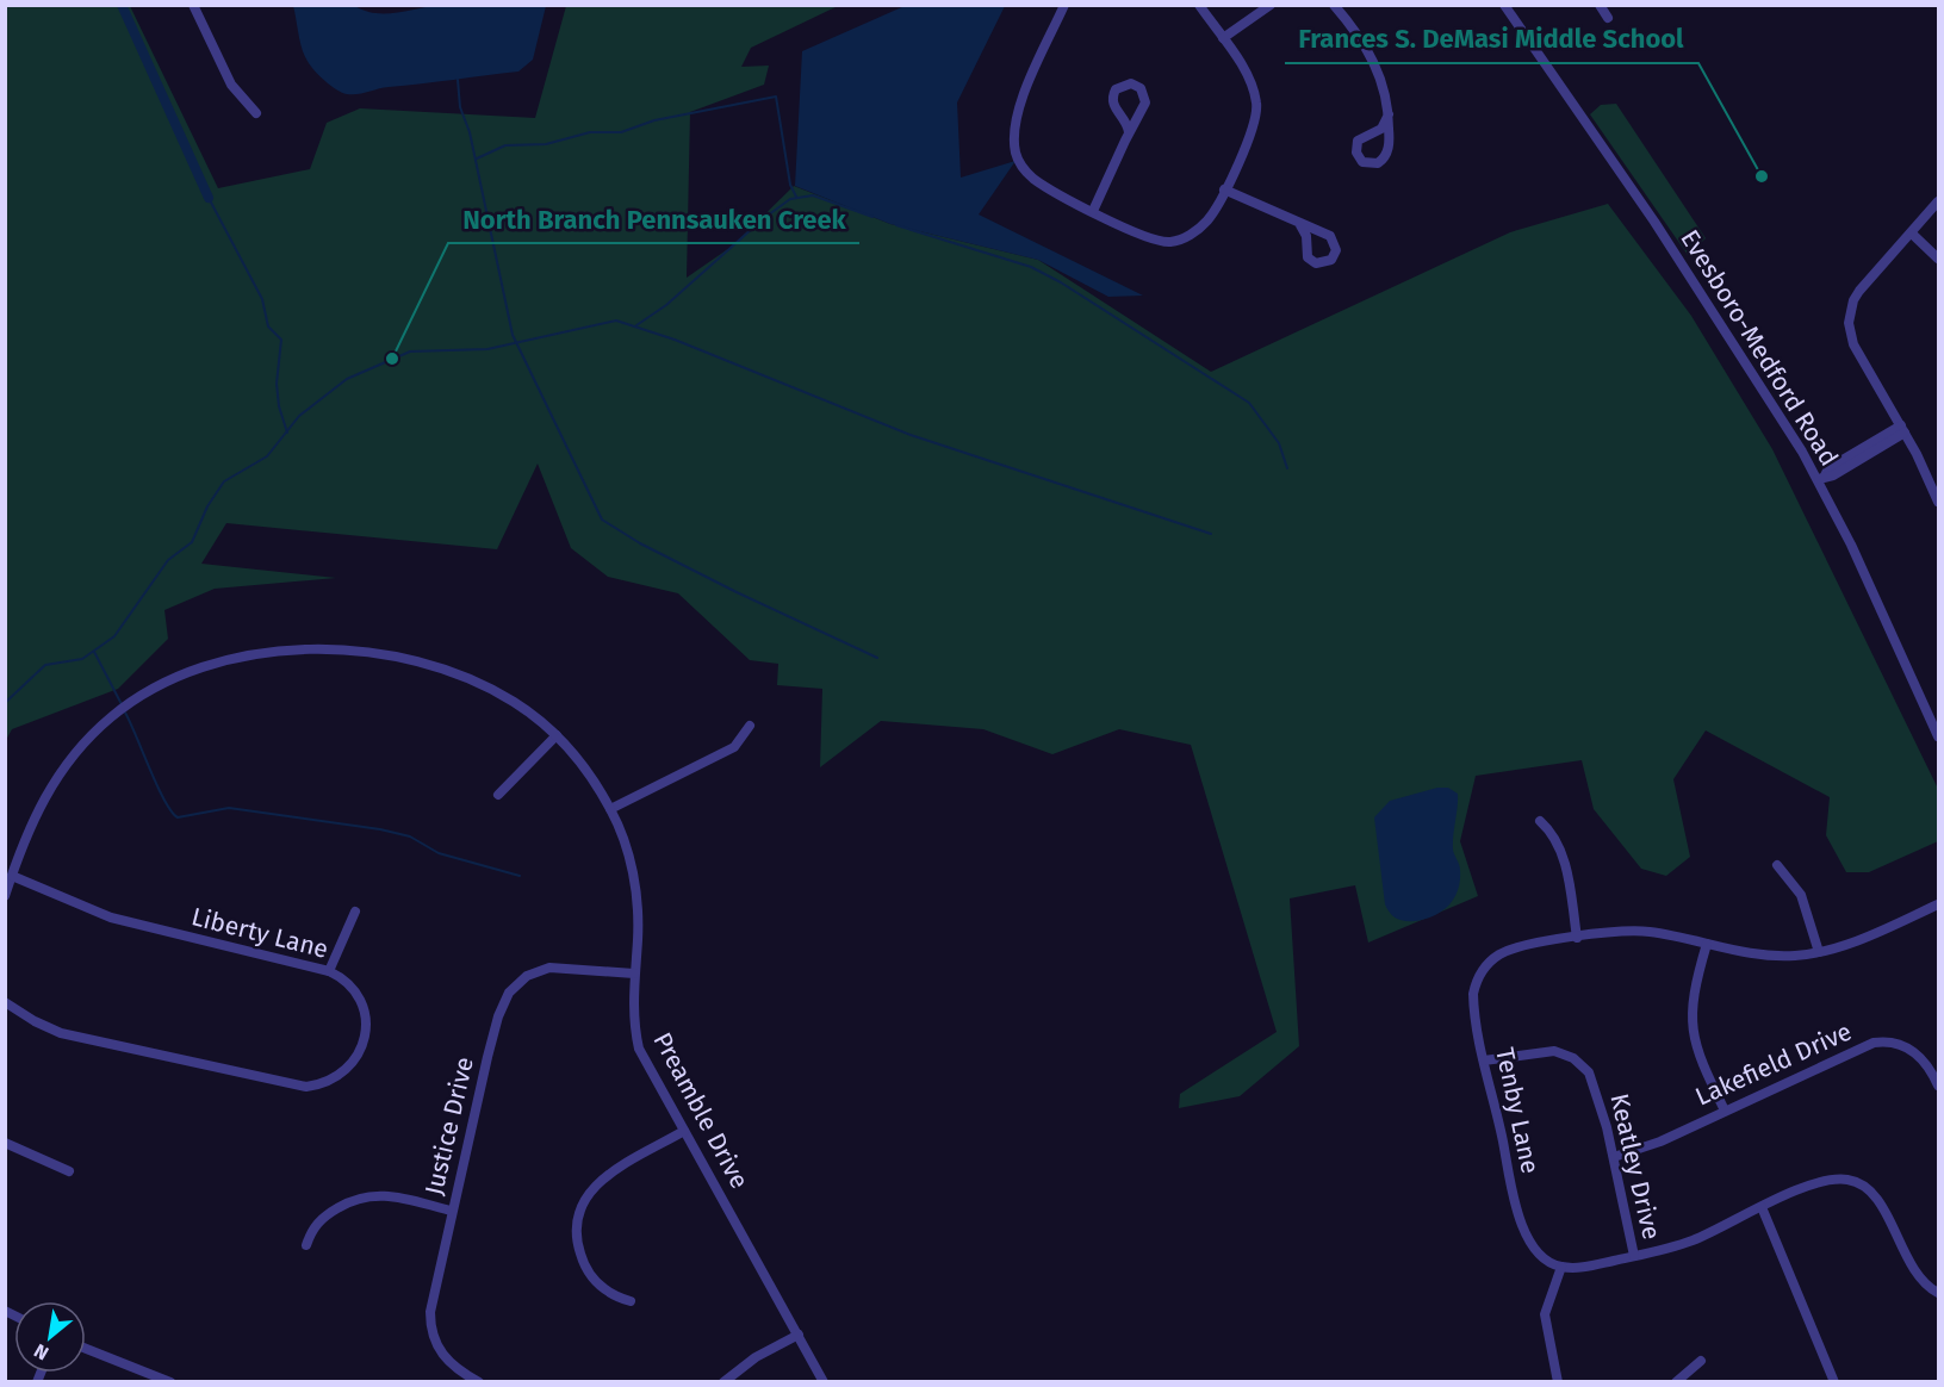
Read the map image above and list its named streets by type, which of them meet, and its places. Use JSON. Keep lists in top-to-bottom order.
{
  "streets": {
    "street": [
      "Evesboro-Medford Road",
      "Liberty Lane",
      "Lakefield Drive",
      "Preamble Drive",
      "Tenby Lane",
      "Justice Drive",
      "Keatley Drive"
    ]
  },
  "crossings": [
    ["Liberty Lane", "Preamble Drive"],
    ["Lakefield Drive", "Keatley Drive"],
    ["Preamble Drive", "Justice Drive"],
    ["Tenby Lane", "Keatley Drive"]
  ],
  "places": ["Frances S. DeMasi Middle School", "North Branch Pennsauken Creek"],
  "north": "bottom left"
}
